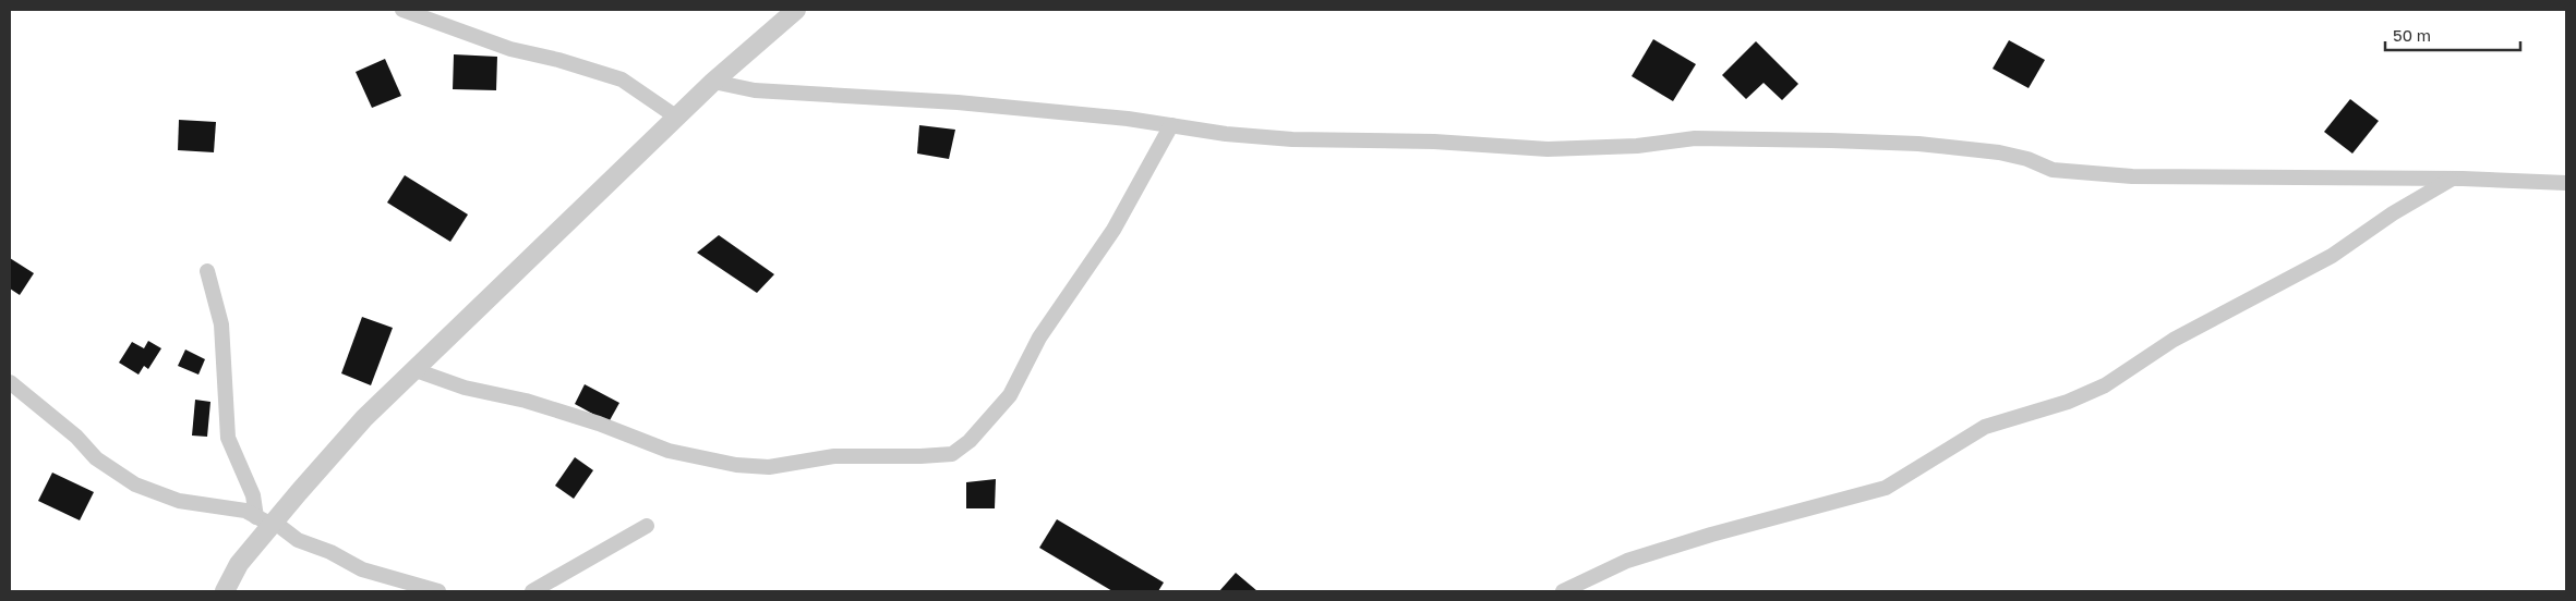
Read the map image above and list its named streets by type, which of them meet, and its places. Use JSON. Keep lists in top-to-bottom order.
{
  "scale_bar": "50 m"
}
